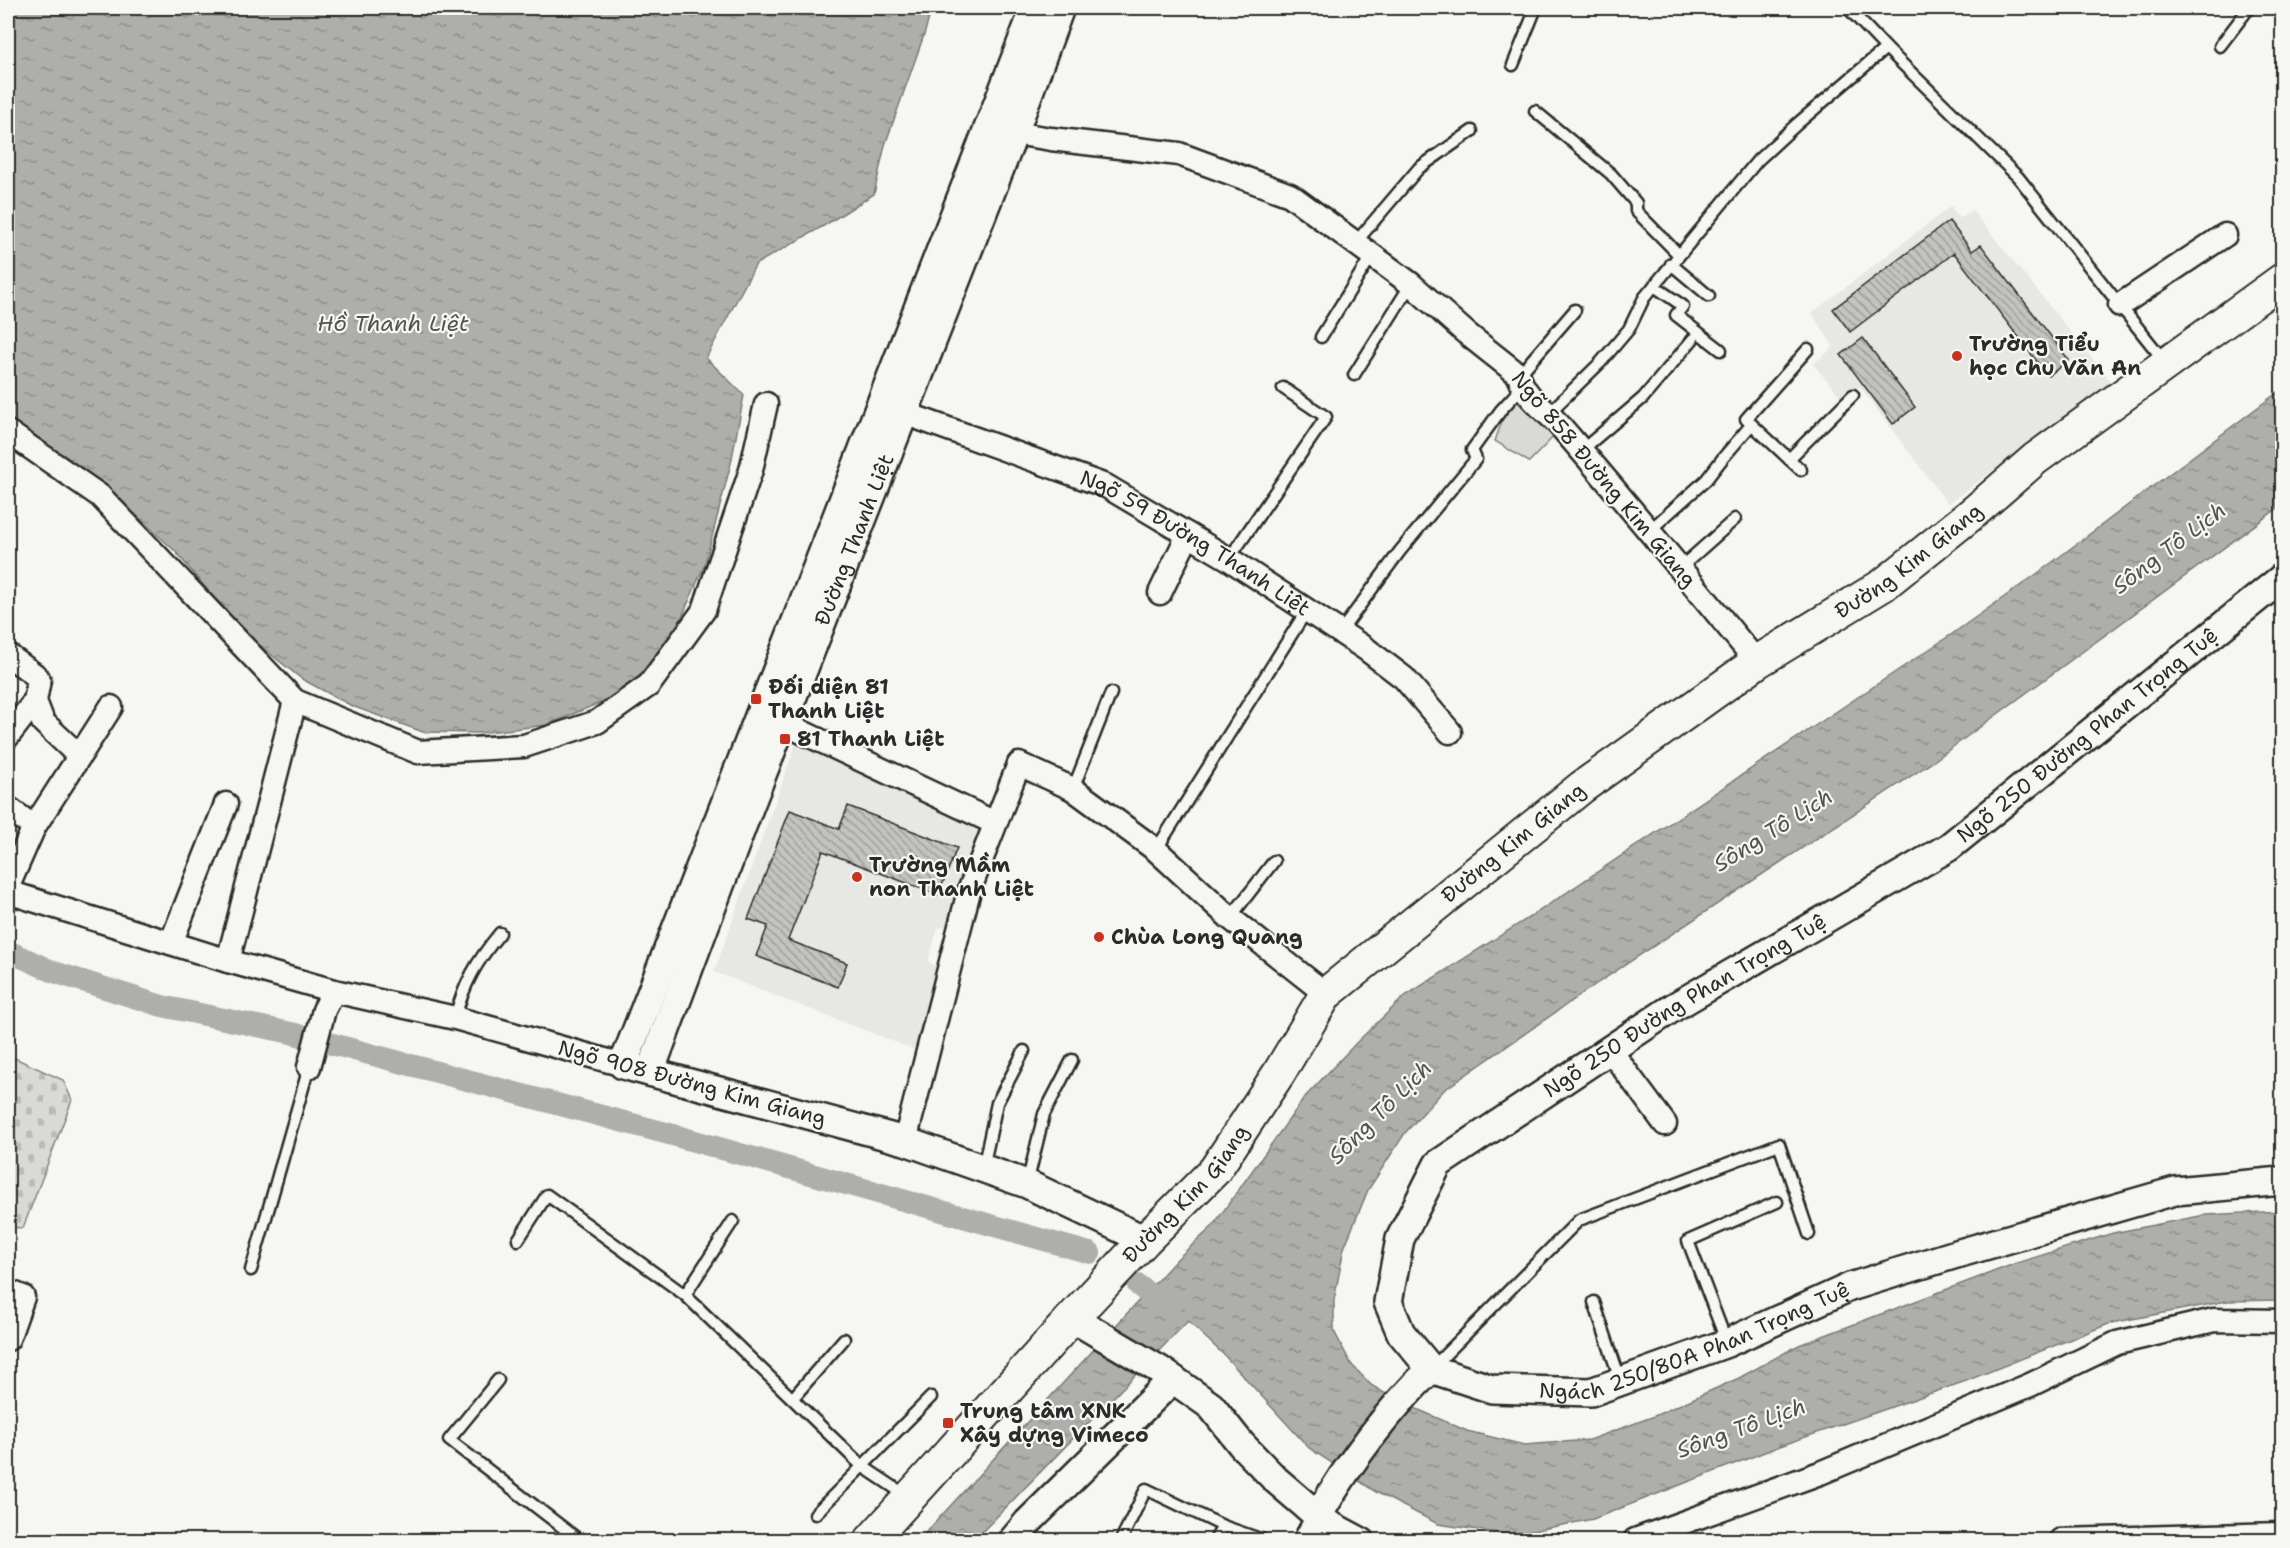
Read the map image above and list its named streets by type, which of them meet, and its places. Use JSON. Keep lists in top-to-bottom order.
{
  "streets": {
    "main road": ["Đường Kim Giang"],
    "street": [
      "Ngõ 858 Đường Kim Giang",
      "Đường Thanh Liệt",
      "Ngõ 59 Đường Thanh Liệt",
      "Ngõ 250 Đường Phan Trọng Tuệ",
      "Ngõ 908 Đường Kim Giang",
      "Ngách 250/80A Phan Trọng Tuệ"
    ]
  },
  "crossings": [
    ["Ngõ 858 Đường Kim Giang", "Đường Thanh Liệt"],
    ["Ngõ 858 Đường Kim Giang", "Đường Kim Giang"],
    ["Đường Thanh Liệt", "Ngõ 59 Đường Thanh Liệt"],
    ["Đường Thanh Liệt", "Ngõ 908 Đường Kim Giang"],
    ["Đường Kim Giang", "Ngõ 908 Đường Kim Giang"],
    ["Ngõ 250 Đường Phan Trọng Tuệ", "Ngách 250/80A Phan Trọng Tuệ"]
  ],
  "water": ["Hồ Thanh Liệt", "Sông Tô Lịch"],
  "places": {
    "other": ["Trường Tiểu học Chu Văn An", "Trường Mầm non Thanh Liệt", "Chùa Long Quang"],
    "transit": ["Đối diện 81 Thanh Liệt", "81 Thanh Liệt", "Trung tâm XNK Xây dựng Vimeco"]
  }
}
